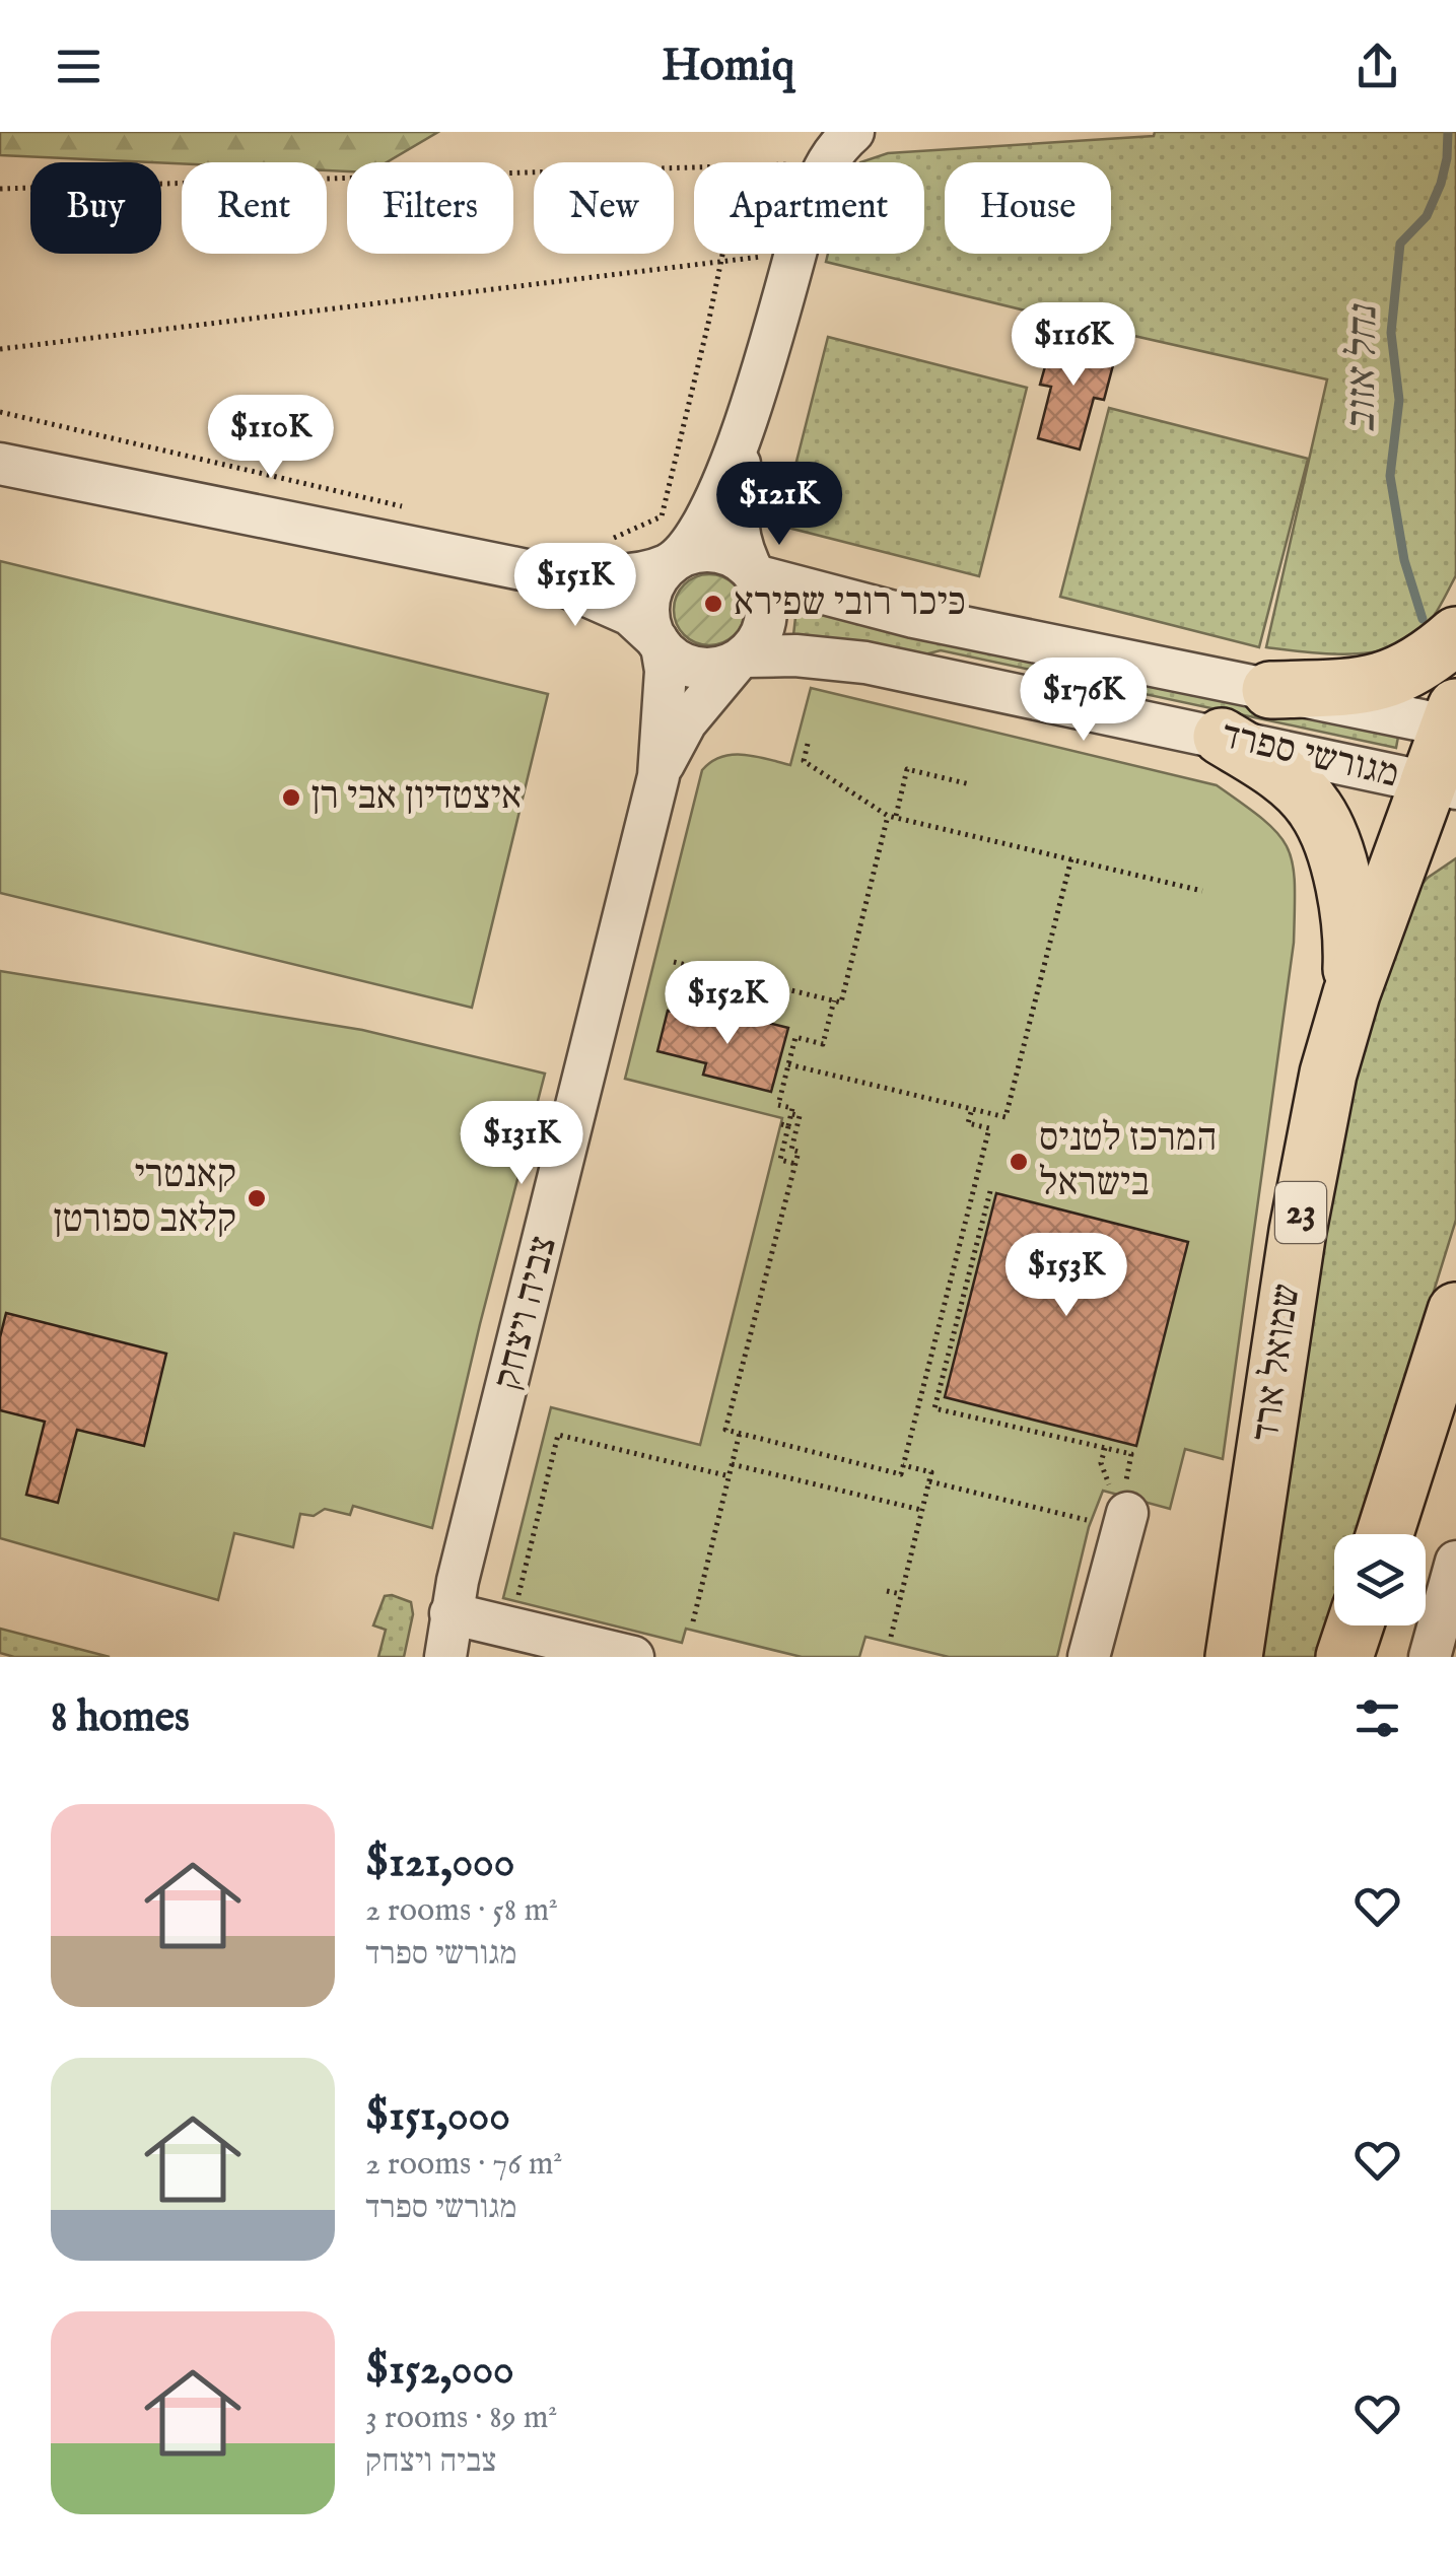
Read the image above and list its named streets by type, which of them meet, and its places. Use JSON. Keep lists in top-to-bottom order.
{
  "streets": {
    "highway": ["23", "שמואל ארד"],
    "street": ["מגורשי ספרד", "צביה ויצחק"]
  },
  "crossings": [
    ["מגורשי ספרד", "23"],
    ["מגורשי ספרד", "צביה ויצחק"],
    ["מגורשי ספרד", "שמואל ארד"],
    ["23", "שמואל ארד"]
  ],
  "water": ["נחל אזוב"],
  "places": [
    "כיכר רובי שפירא",
    "איצטדיון אבי רן",
    "המרכז לטניס בישראל",
    "קאנטרי קלאב ספורטן"
  ],
  "page": {
    "header": "Homiq",
    "chip": [
      "Buy",
      "Rent",
      "Filters",
      "New",
      "Apartment",
      "House"
    ],
    "price": [
      "$116K",
      "$110K",
      "$121K",
      "$151K",
      "$176K",
      "$152K",
      "$131K",
      "$153K"
    ],
    "heading": "8 homes",
    "list": [
      {
        "name": "$121,000",
        "note": "2 rooms · 58 m² · מגורשי ספרד"
      },
      {
        "name": "$151,000",
        "note": "2 rooms · 76 m² · מגורשי ספרד"
      },
      {
        "name": "$152,000",
        "note": "3 rooms · 89 m² · צביה ויצחק"
      }
    ]
  }
}
